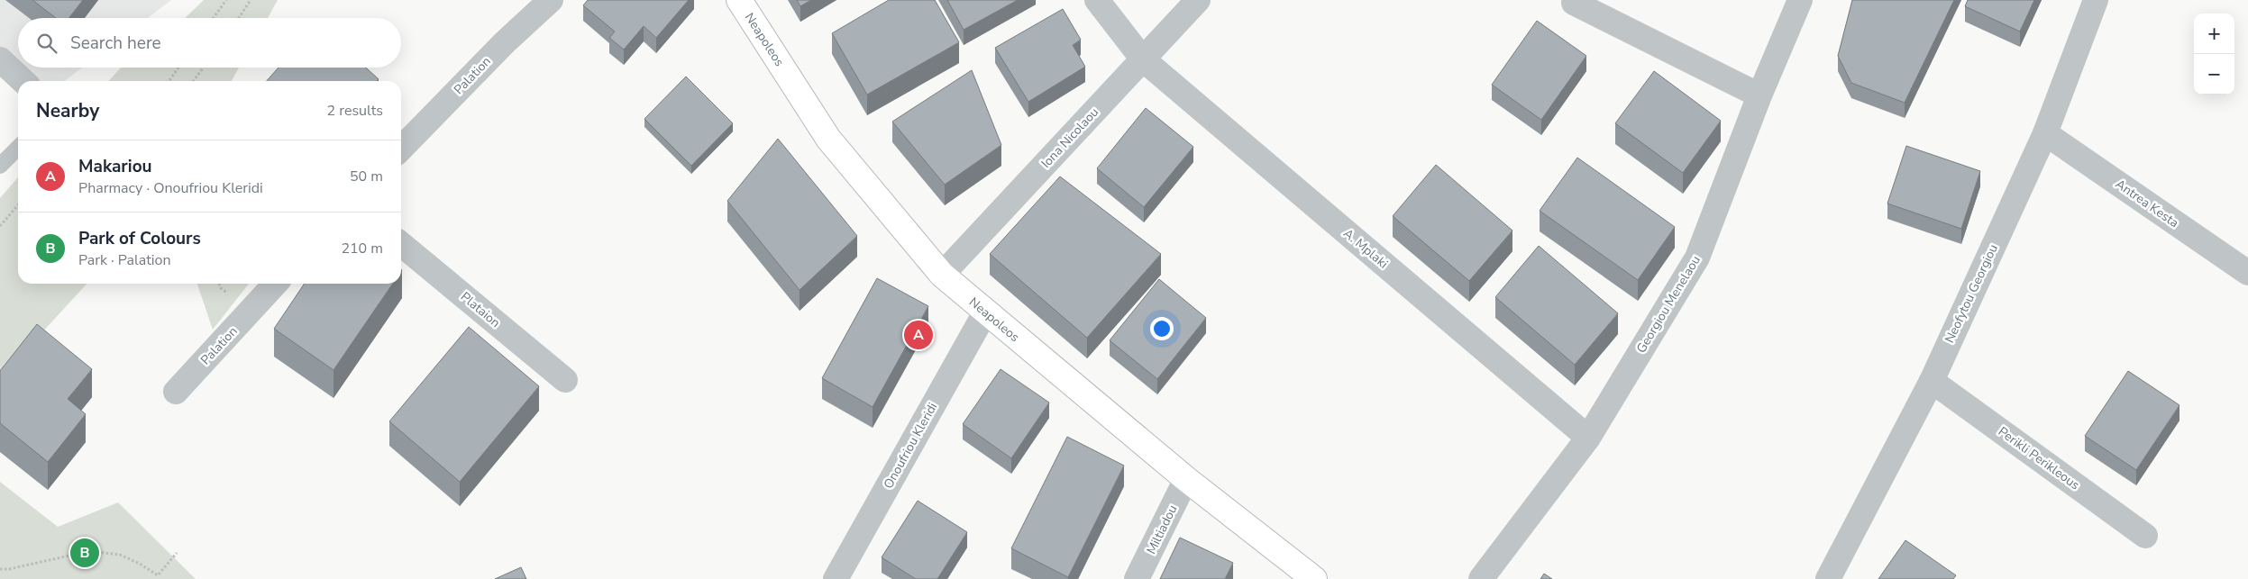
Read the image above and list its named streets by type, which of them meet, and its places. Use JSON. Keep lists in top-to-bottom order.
{
  "streets": {
    "main road": ["Neapoleos"],
    "street": [
      "Palation",
      "Iona Nicolaou",
      "Antrea Kesta",
      "A. Mplaki",
      "Neofytou Georgiou",
      "Georgiou Menelaou",
      "Plataion",
      "Onoufriou Kleridi",
      "Perikli Perikleous",
      "Miltiadou"
    ]
  },
  "crossings": [
    ["Neapoleos", "Iona Nicolaou"],
    ["Neapoleos", "Onoufriou Kleridi"],
    ["Neapoleos", "Miltiadou"],
    ["Iona Nicolaou", "A. Mplaki"],
    ["Antrea Kesta", "Neofytou Georgiou"],
    ["A. Mplaki", "Georgiou Menelaou"],
    ["Neofytou Georgiou", "Perikli Perikleous"]
  ],
  "page": {
    "map_buttons": ["+", "−"],
    "search": "Search here",
    "heading": ["Nearby", "2 results"],
    "list": [
      {
        "mark": "A",
        "name": "Makariou",
        "note": "Pharmacy · Onoufriou Kleridi",
        "value": "50 m"
      },
      {
        "mark": "B",
        "name": "Park of Colours",
        "note": "Park · Palation",
        "value": "210 m"
      }
    ],
    "pins": ["A", "B"]
  }
}
